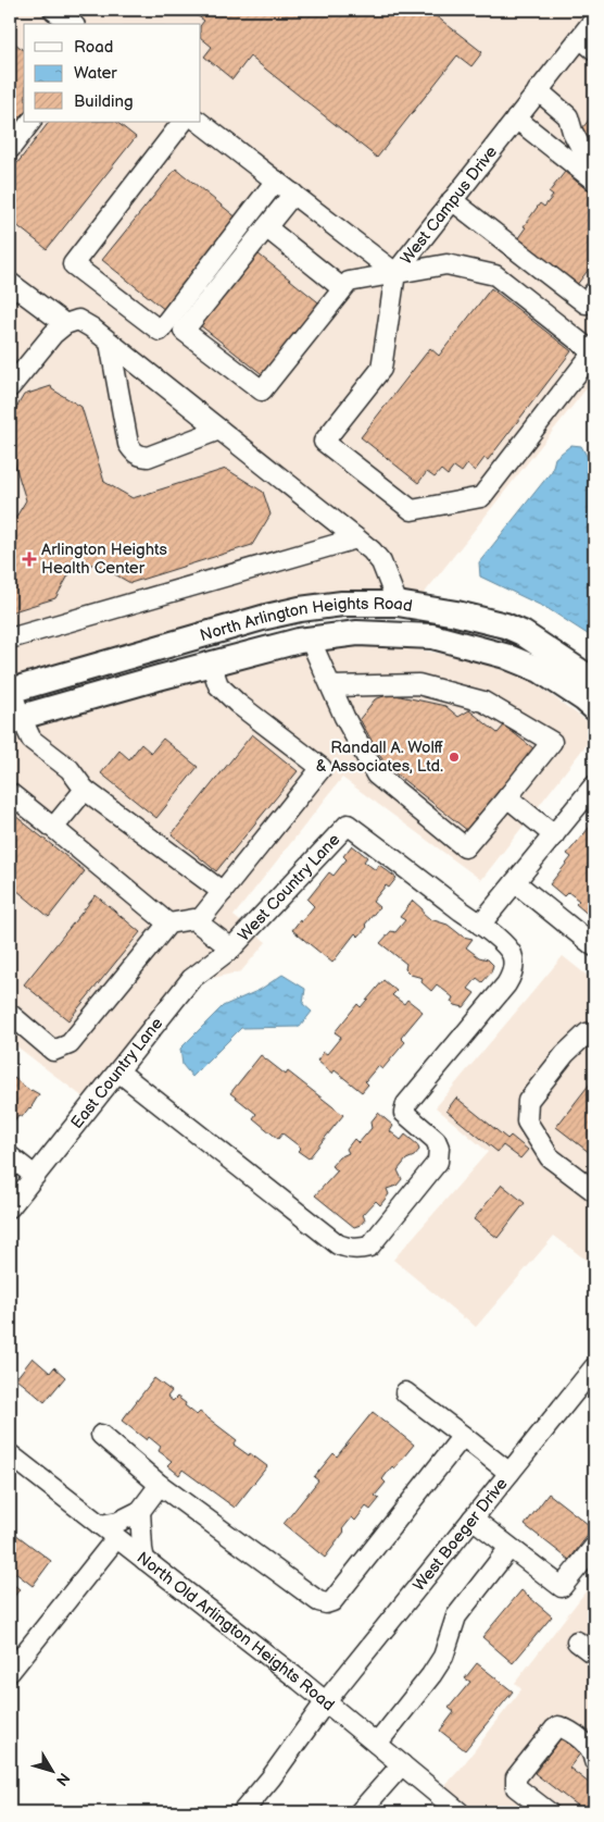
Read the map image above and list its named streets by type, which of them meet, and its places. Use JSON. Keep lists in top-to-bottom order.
{
  "streets": {
    "main road": ["North Arlington Heights Road"],
    "street": [
      "West Campus Drive",
      "West Country Lane",
      "East Country Lane",
      "West Boeger Drive",
      "North Old Arlington Heights Road"
    ]
  },
  "crossings": [
    ["West Country Lane", "East Country Lane"],
    ["West Boeger Drive", "North Old Arlington Heights Road"]
  ],
  "places": {
    "health": ["Arlington Heights Health Center"],
    "other": ["Randall A. Wolff & Associates, Ltd."]
  },
  "legend": ["Road", "Water", "Building"],
  "north": "bottom right"
}
